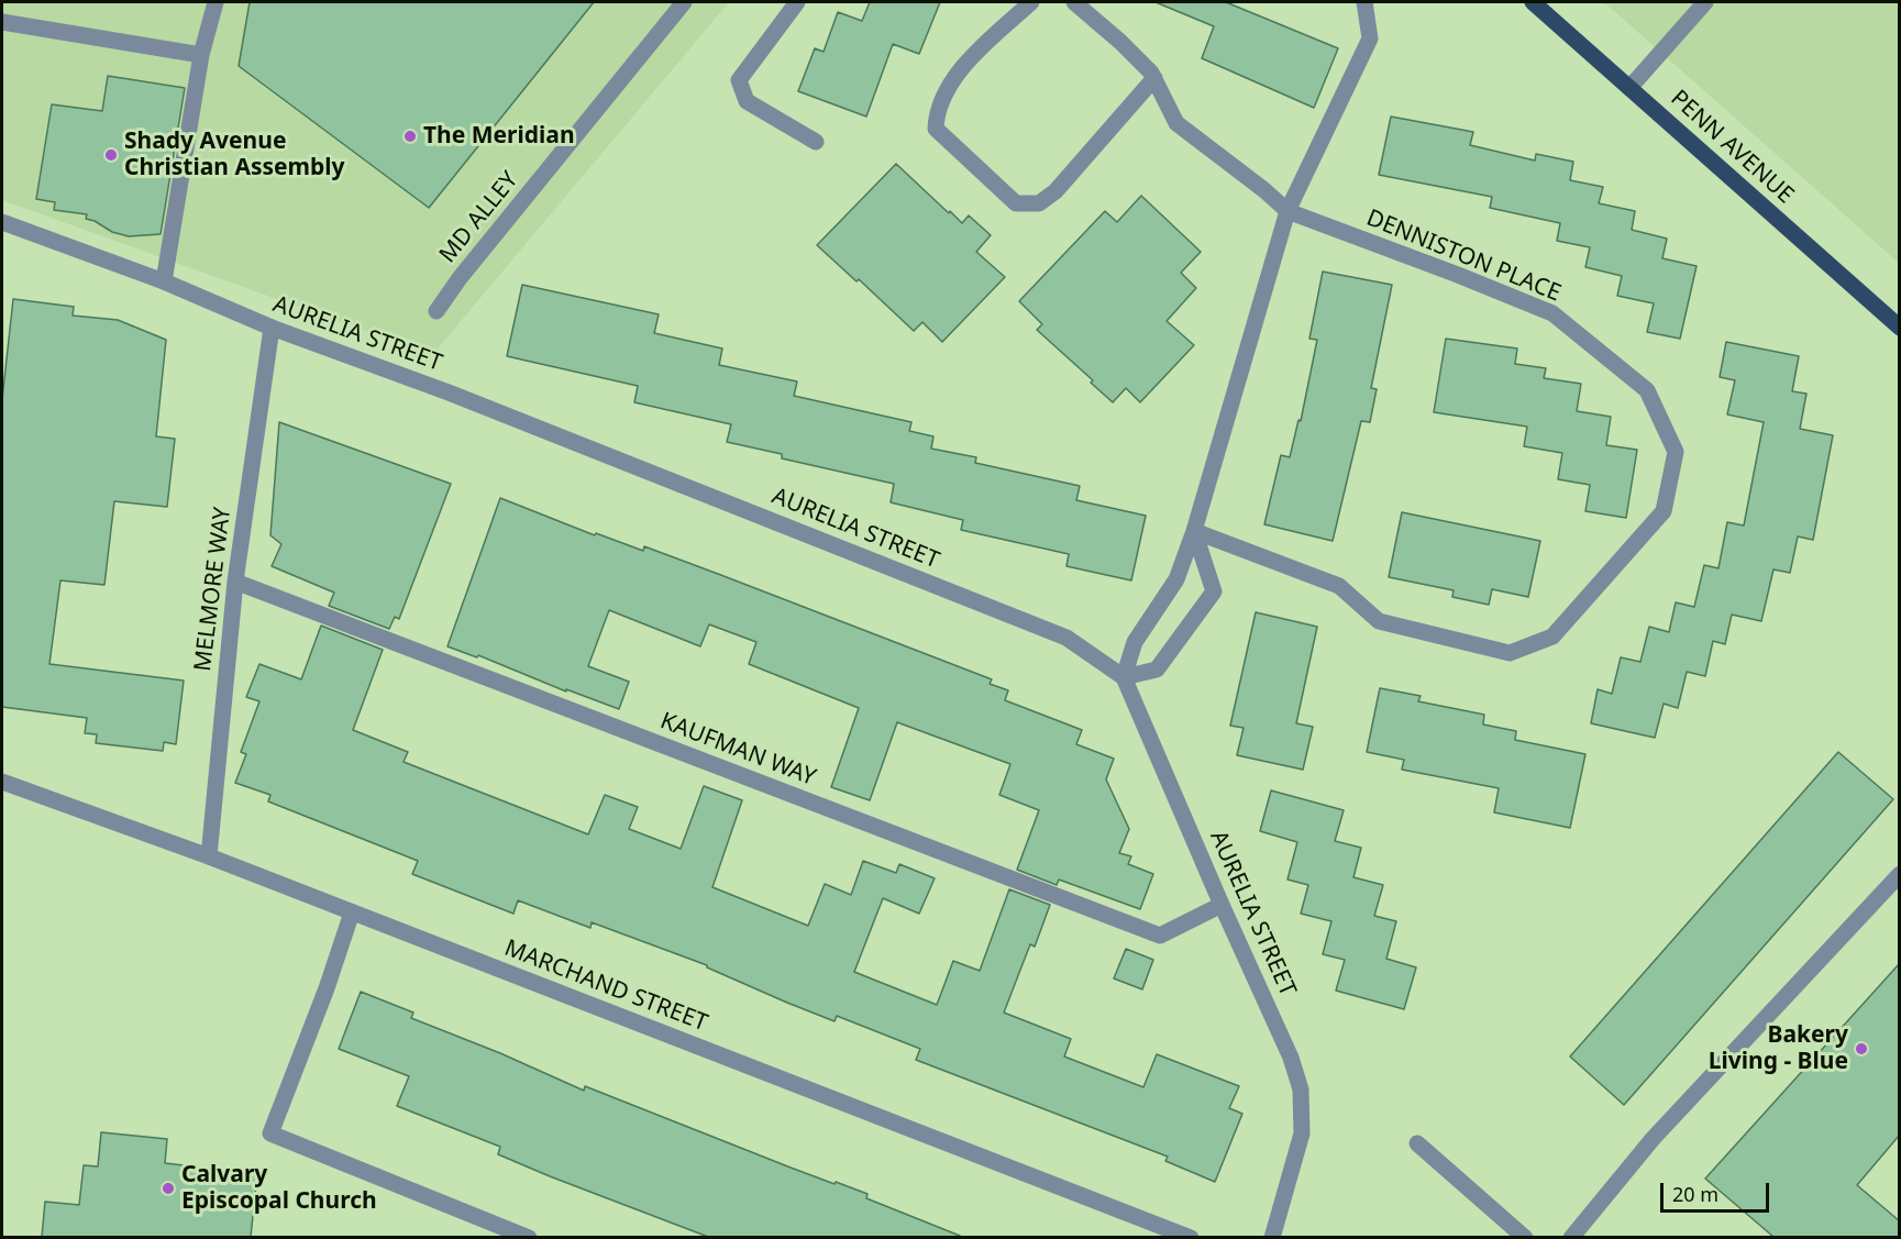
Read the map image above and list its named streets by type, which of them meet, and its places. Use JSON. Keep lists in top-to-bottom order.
{
  "streets": {
    "main road": ["PENN AVENUE"],
    "street": [
      "MD ALLEY",
      "DENNISTON PLACE",
      "AURELIA STREET",
      "MELMORE WAY",
      "KAUFMAN WAY",
      "MARCHAND STREET"
    ]
  },
  "crossings": [
    ["AURELIA STREET", "MELMORE WAY"],
    ["AURELIA STREET", "KAUFMAN WAY"],
    ["MELMORE WAY", "KAUFMAN WAY"],
    ["MELMORE WAY", "MARCHAND STREET"]
  ],
  "places": [
    "The Meridian",
    "Shady Avenue Christian Assembly",
    "Bakery Living - Blue",
    "Calvary Episcopal Church"
  ],
  "scale_bar": "20 m"
}
